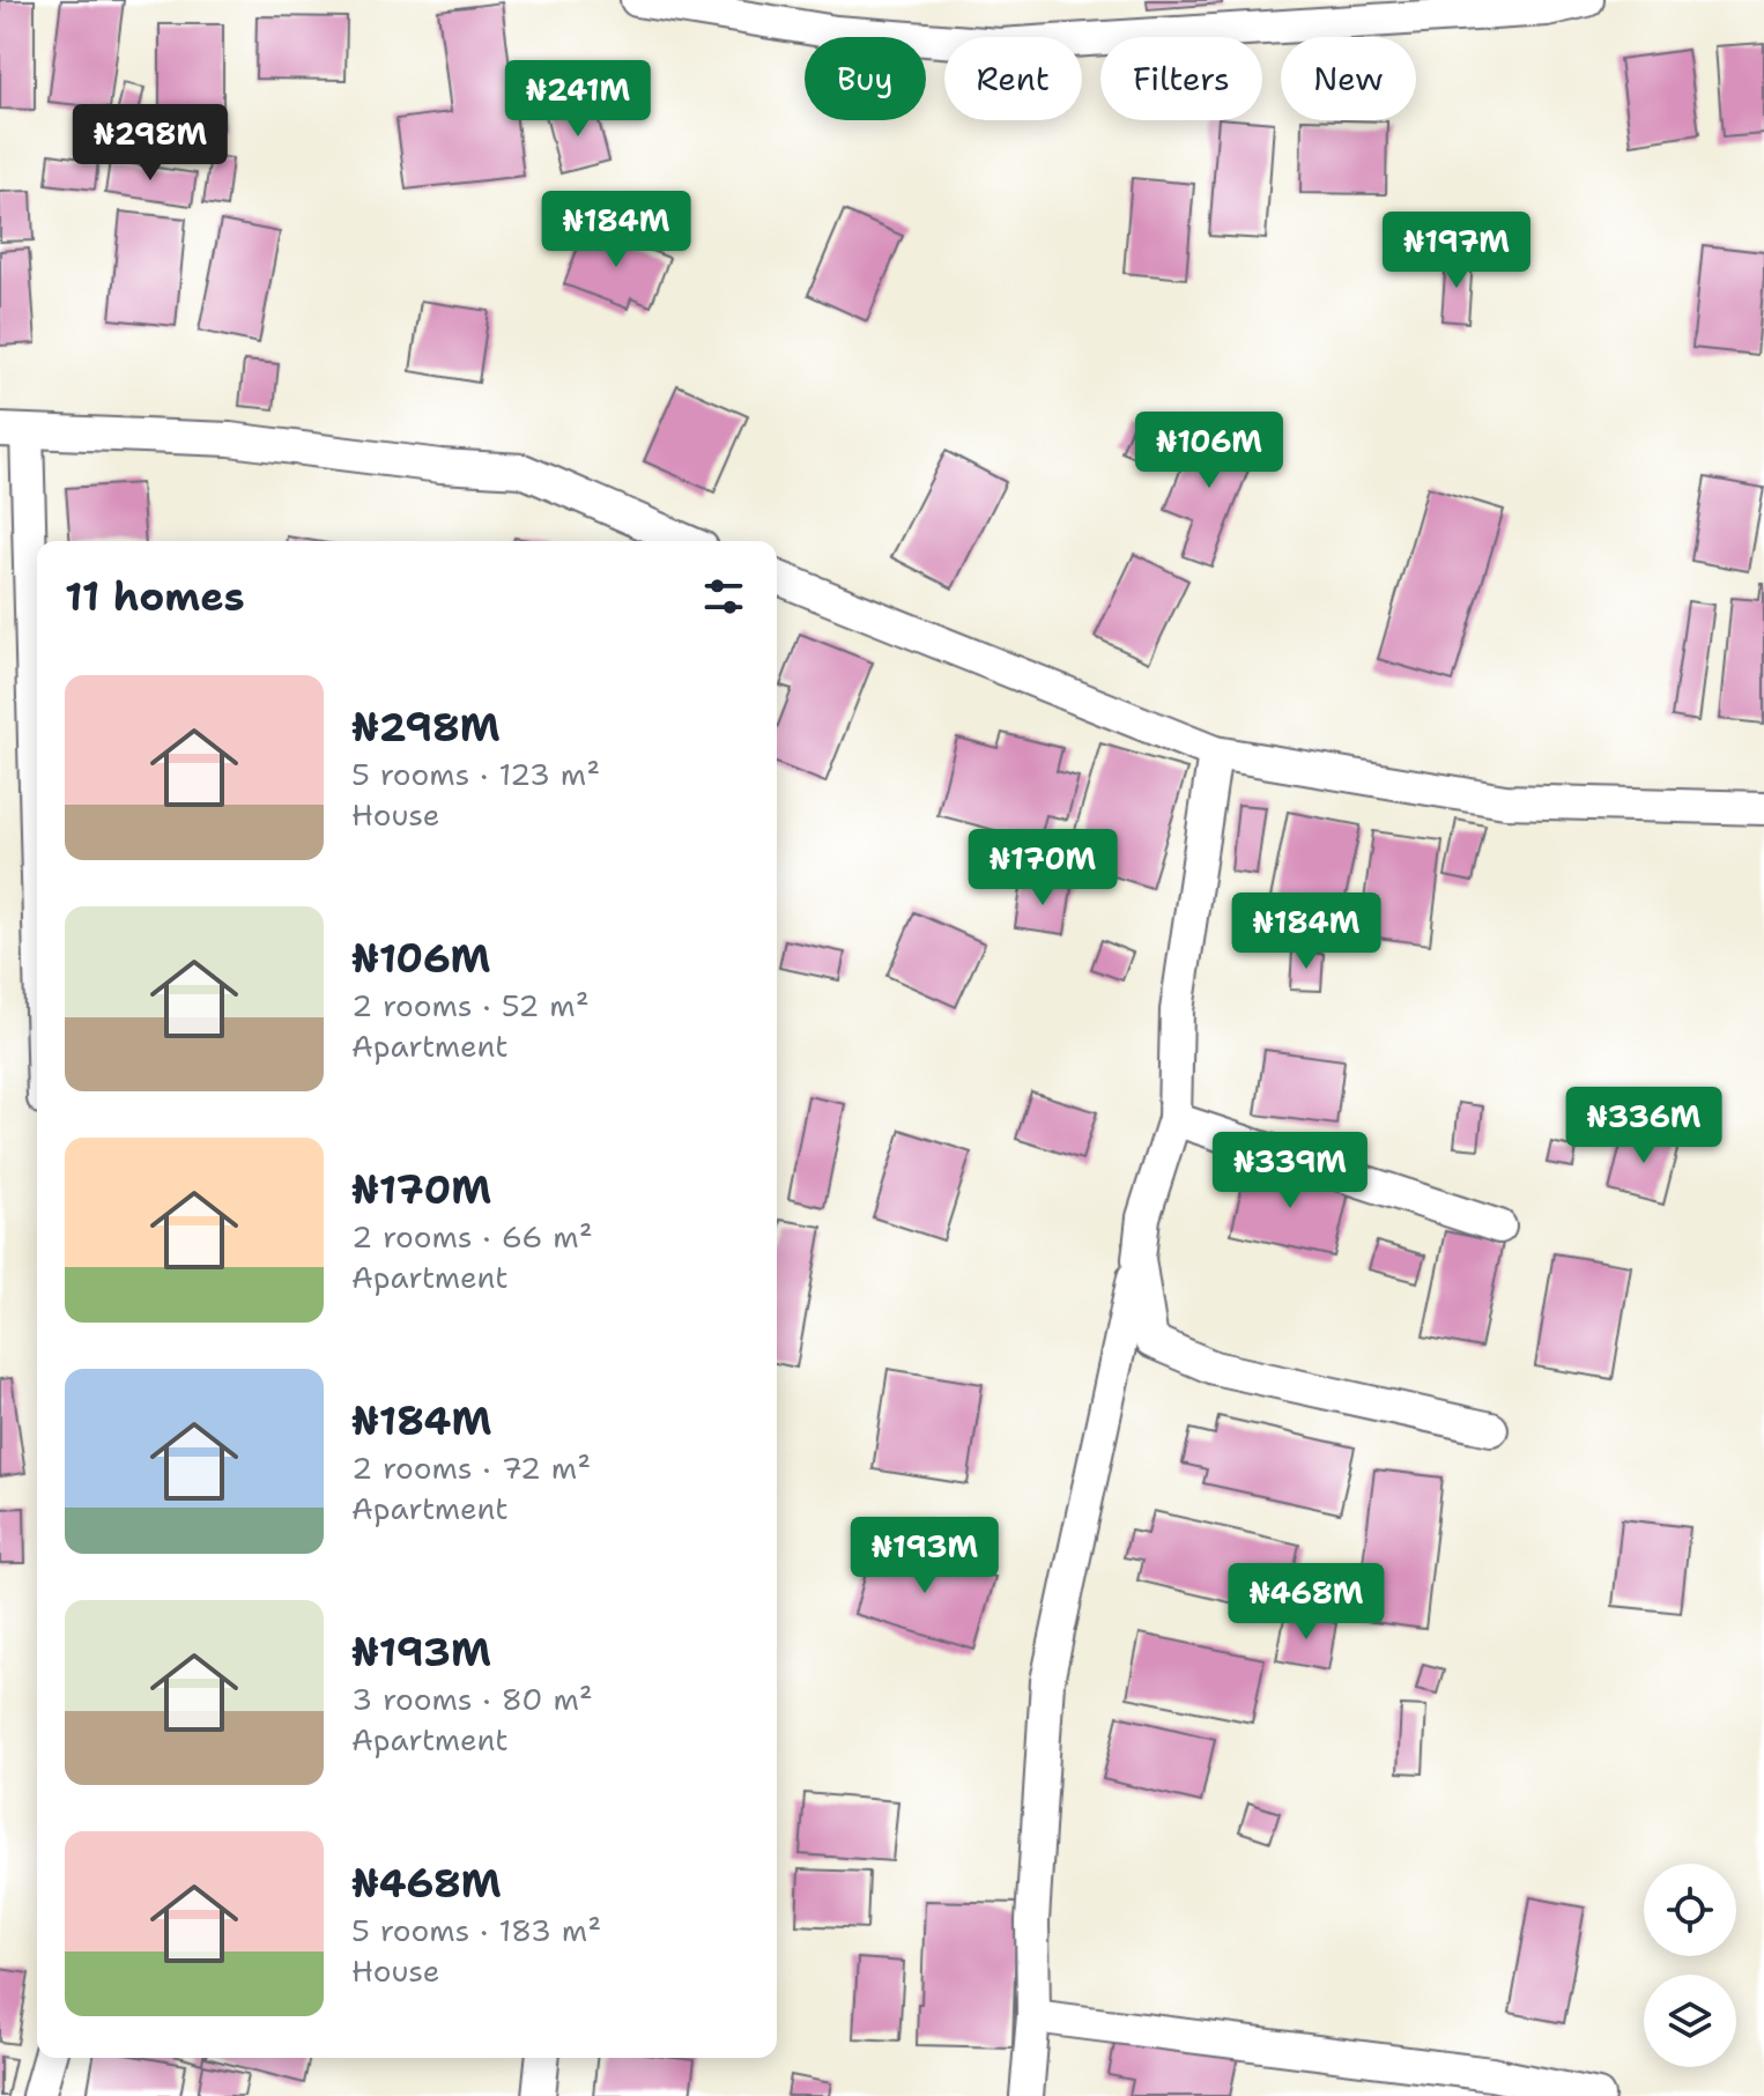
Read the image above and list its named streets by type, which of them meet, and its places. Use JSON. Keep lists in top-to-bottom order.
{
  "page": {
    "chip": [
      "Buy",
      "Rent",
      "Filters",
      "New"
    ],
    "price": [
      "₦241M",
      "₦298M",
      "₦184M",
      "₦197M",
      "₦106M",
      "₦170M",
      "₦184M",
      "₦336M",
      "₦339M",
      "₦193M",
      "₦468M"
    ],
    "heading": "11 homes",
    "list": [
      {
        "name": "₦298M",
        "note": "5 rooms · 123 m² · House"
      },
      {
        "name": "₦106M",
        "note": "2 rooms · 52 m² · Apartment"
      },
      {
        "name": "₦170M",
        "note": "2 rooms · 66 m² · Apartment"
      },
      {
        "name": "₦184M",
        "note": "2 rooms · 72 m² · Apartment"
      },
      {
        "name": "₦193M",
        "note": "3 rooms · 80 m² · Apartment"
      },
      {
        "name": "₦468M",
        "note": "5 rooms · 183 m² · House"
      }
    ]
  }
}
